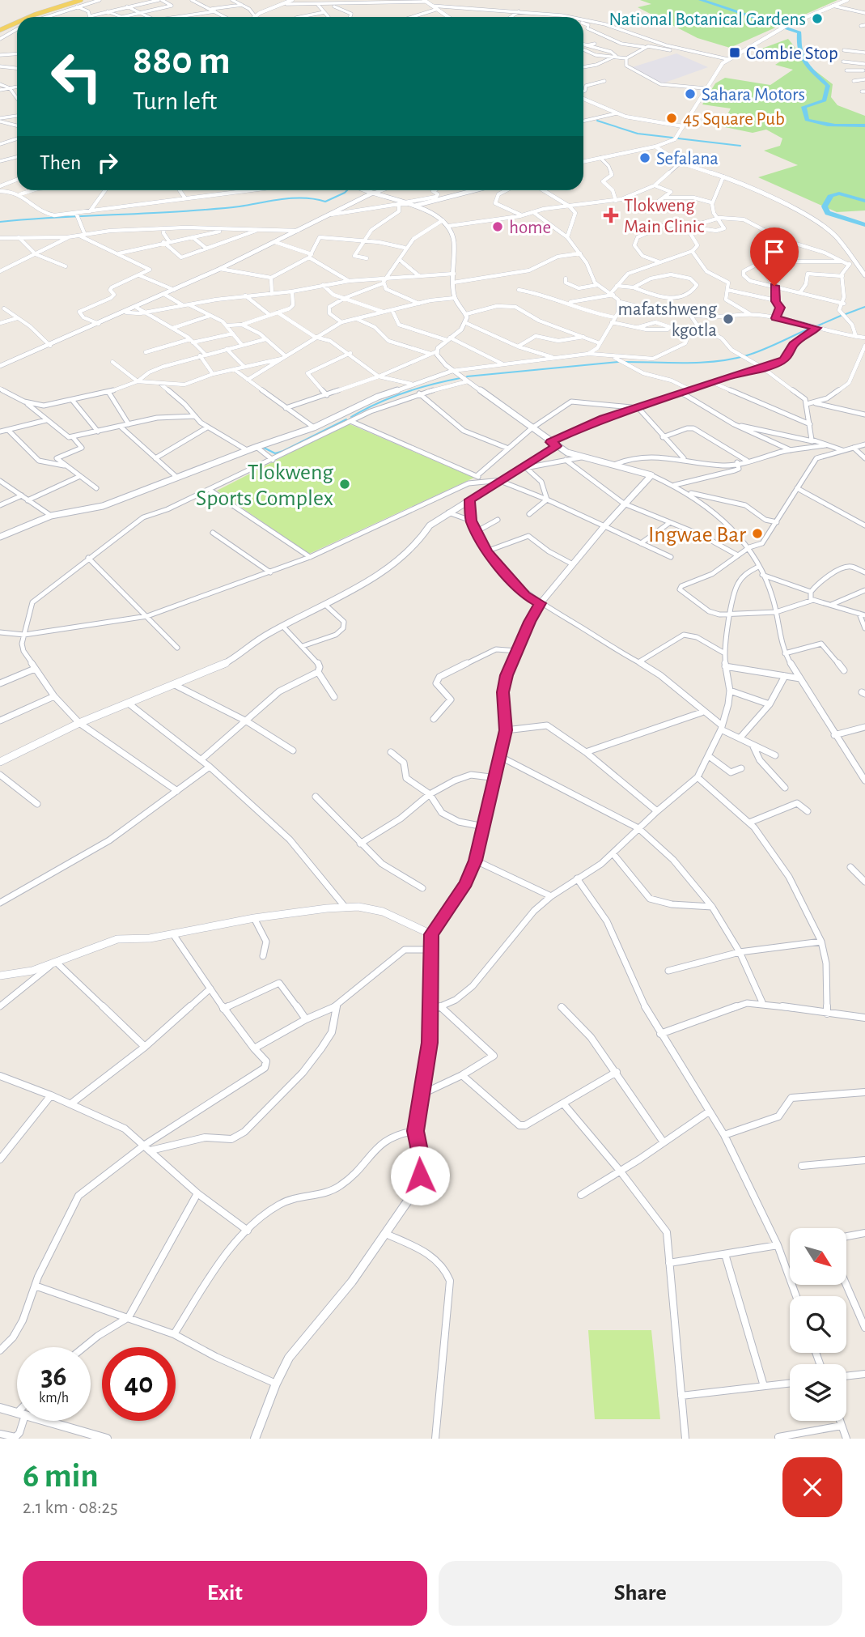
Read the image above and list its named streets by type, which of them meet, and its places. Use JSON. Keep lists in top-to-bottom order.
{
  "places": {
    "other": [
      "National Botanical Gardens",
      "Sahara Motors",
      "45 Square Pub",
      "Sefalana",
      "home",
      "mafatshweng kgotla",
      "Tlokweng Sports Complex",
      "Ingwae Bar"
    ],
    "transit": ["Combie Stop"],
    "health": ["Tlokweng Main Clinic"]
  },
  "north": "bottom right",
  "page": {
    "turn": ["880 m", "Turn left"],
    "then": "Then",
    "speed": "36 km/h",
    "limit": "40",
    "heading": ["6 min", "2.1 km · 08:25"],
    "buttons": ["Exit", "Share"]
  }
}
